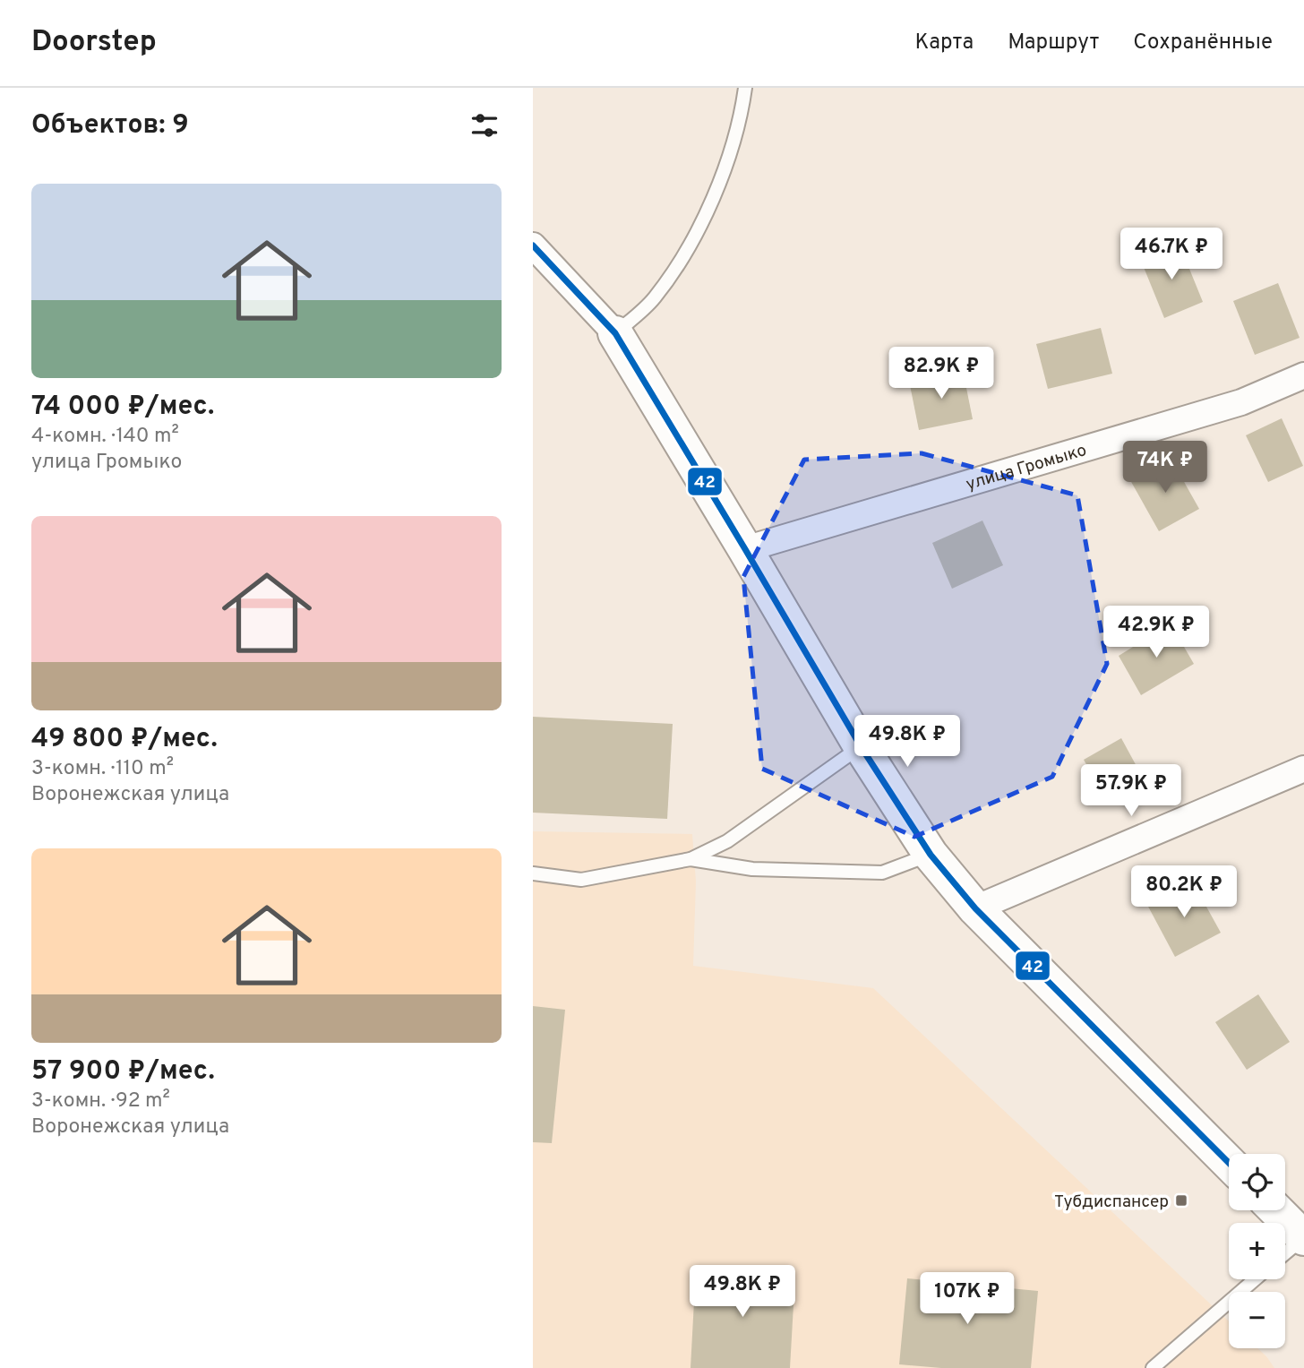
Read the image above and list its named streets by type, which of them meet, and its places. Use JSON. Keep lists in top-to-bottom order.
{
  "streets": {
    "street": ["улица Громыко"]
  },
  "places": {
    "transit": ["Тубдиспансер"]
  },
  "lines": ["transit line 42"],
  "page": {
    "header": "Doorstep",
    "nav": ["Карта", "Маршрут", "Сохранённые"],
    "heading": "Объектов: 9",
    "list": [
      {
        "name": "74 000 ₽/мес.",
        "note": "4-комн. · 140 m² · улица Громыко"
      },
      {
        "name": "49 800 ₽/мес.",
        "note": "3-комн. · 110 m² · Воронежская улица"
      },
      {
        "name": "57 900 ₽/мес.",
        "note": "3-комн. · 92 m² · Воронежская улица"
      }
    ],
    "price": [
      "46.7K ₽",
      "82.9K ₽",
      "74K ₽",
      "42.9K ₽",
      "49.8K ₽",
      "57.9K ₽",
      "80.2K ₽",
      "49.8K ₽",
      "107K ₽"
    ],
    "map_buttons": ["+", "−"]
  }
}
